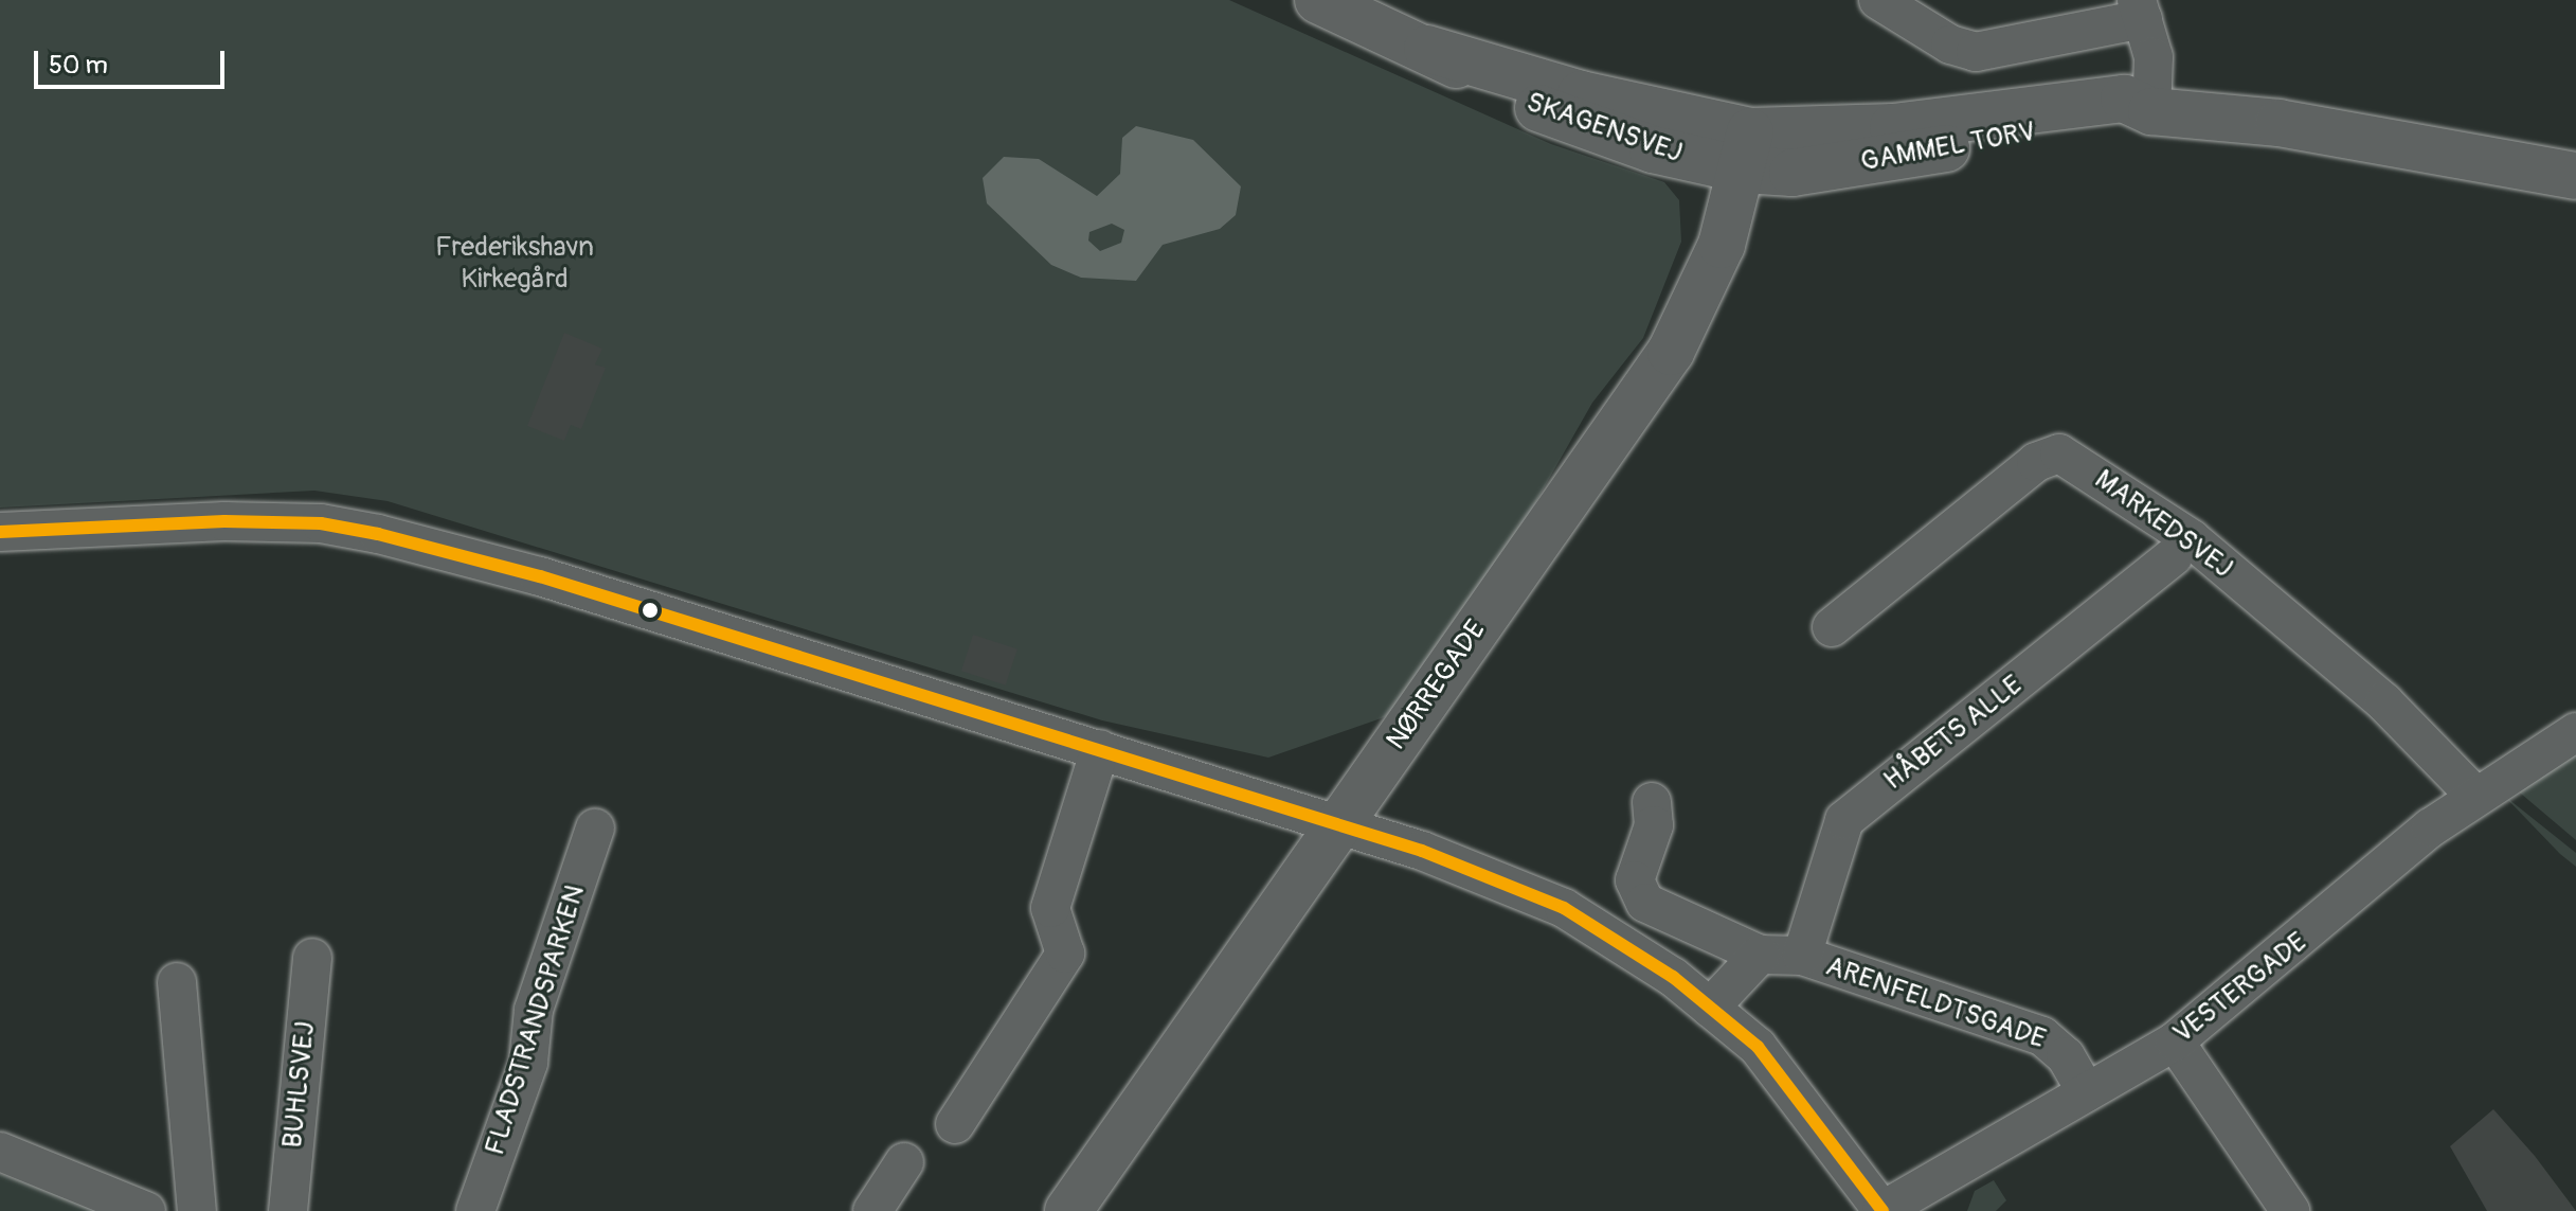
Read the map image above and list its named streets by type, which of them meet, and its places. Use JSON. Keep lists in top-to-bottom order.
{
  "streets": {
    "main road": ["SKAGENSVEJ", "GAMMEL TORV", "NØRREGADE"],
    "street": [
      "MARKEDSVEJ",
      "HÅBETS ALLE",
      "VESTERGADE",
      "ARENFELDTSGADE",
      "FLADSTRANDSPARKEN",
      "BUHLSVEJ"
    ]
  },
  "crossings": [
    ["SKAGENSVEJ", "GAMMEL TORV"],
    ["SKAGENSVEJ", "NØRREGADE"],
    ["GAMMEL TORV", "NØRREGADE"],
    ["MARKEDSVEJ", "VESTERGADE"],
    ["HÅBETS ALLE", "ARENFELDTSGADE"],
    ["VESTERGADE", "ARENFELDTSGADE"]
  ],
  "parks": ["Frederikshavn Kirkegård"],
  "scale_bar": "50 m"
}
